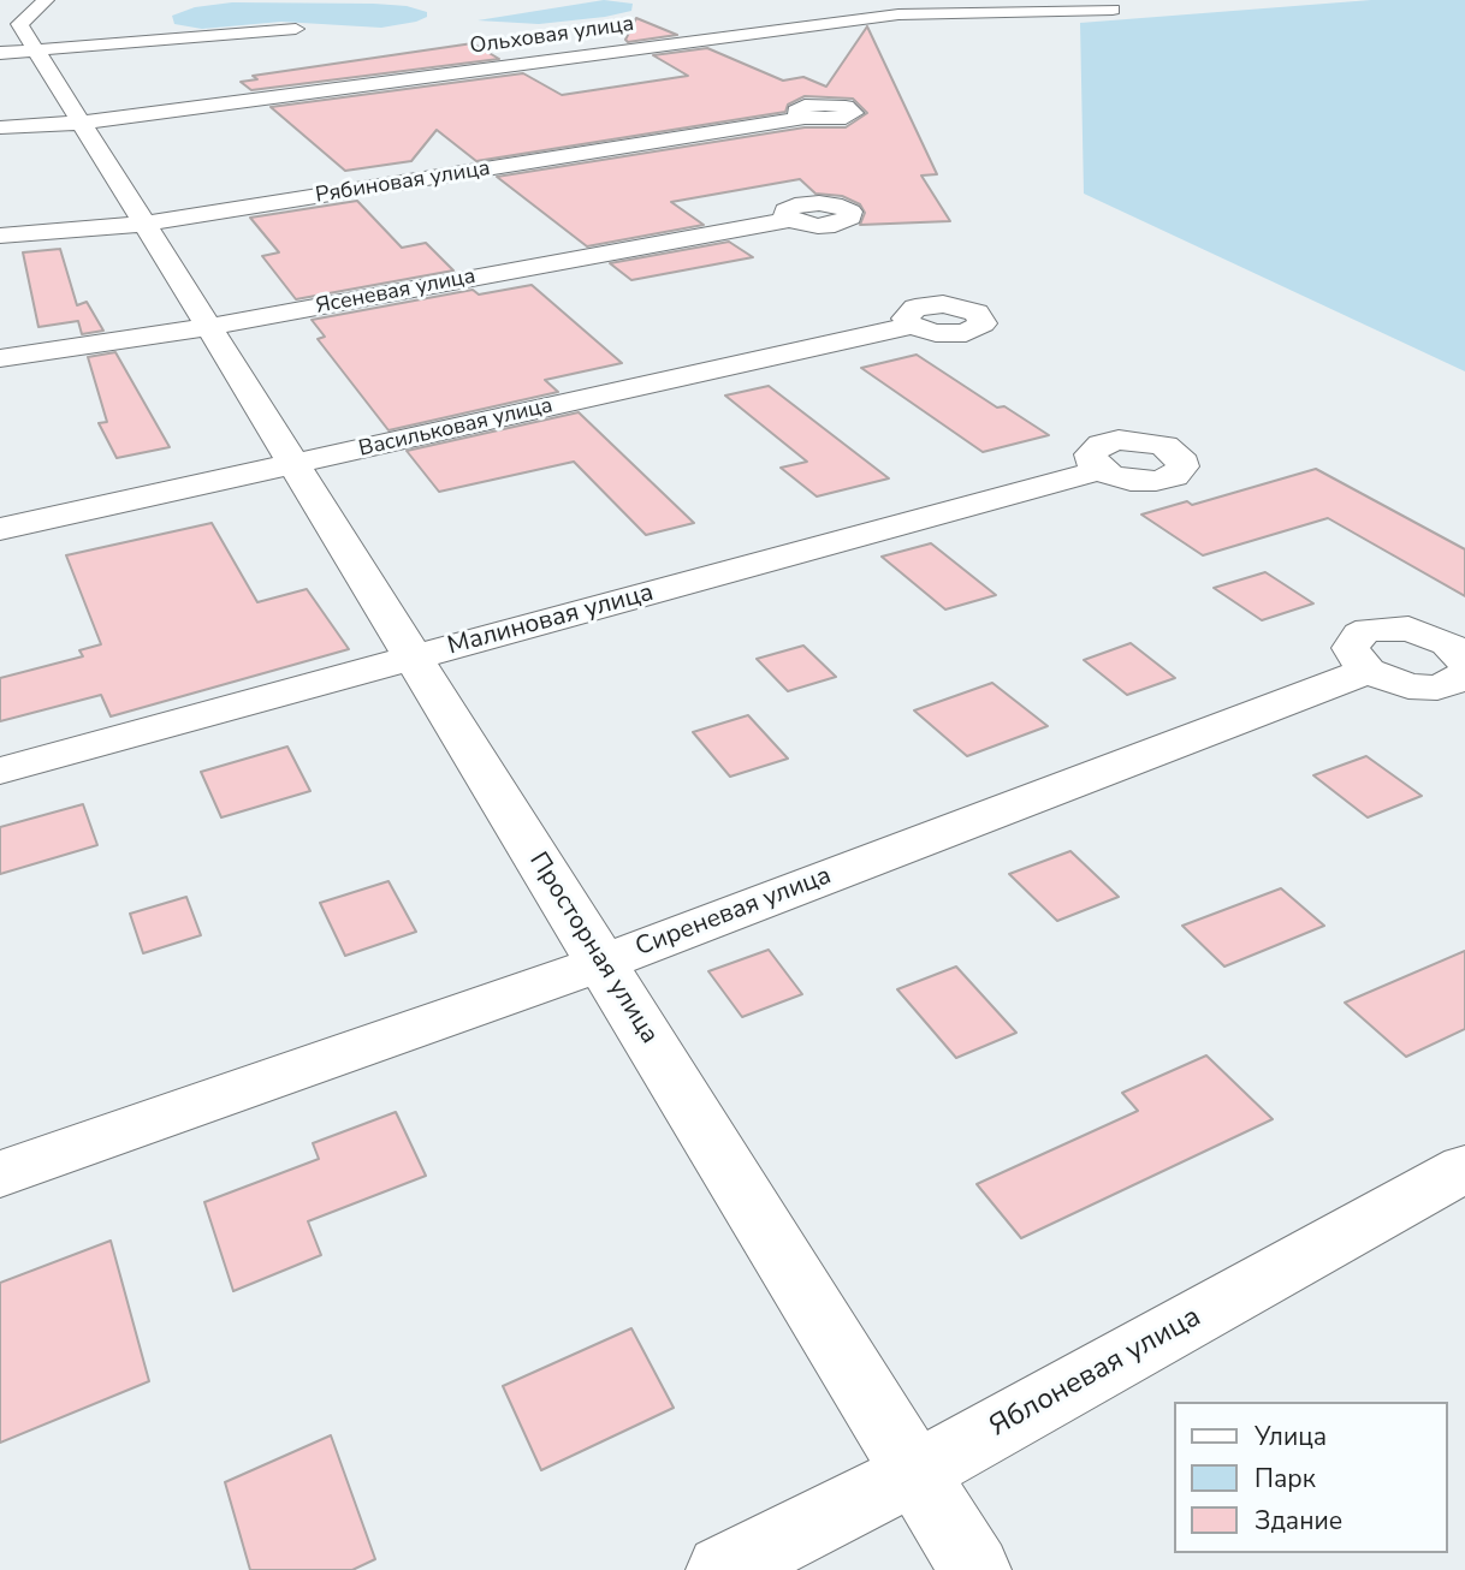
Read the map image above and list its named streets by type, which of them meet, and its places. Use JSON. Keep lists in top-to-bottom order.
{
  "streets": {
    "street": [
      "Ольховая улица",
      "Рябиновая улица",
      "Ясеневая улица",
      "Васильковая улица",
      "Малиновая улица",
      "Сиреневая улица",
      "Просторная улица",
      "Яблоневая улица"
    ]
  },
  "crossings": [
    ["Ольховая улица", "Просторная улица"],
    ["Рябиновая улица", "Просторная улица"],
    ["Ясеневая улица", "Просторная улица"],
    ["Васильковая улица", "Просторная улица"],
    ["Малиновая улица", "Просторная улица"],
    ["Сиреневая улица", "Просторная улица"],
    ["Просторная улица", "Яблоневая улица"]
  ],
  "legend": ["Улица", "Парк", "Здание"]
}
